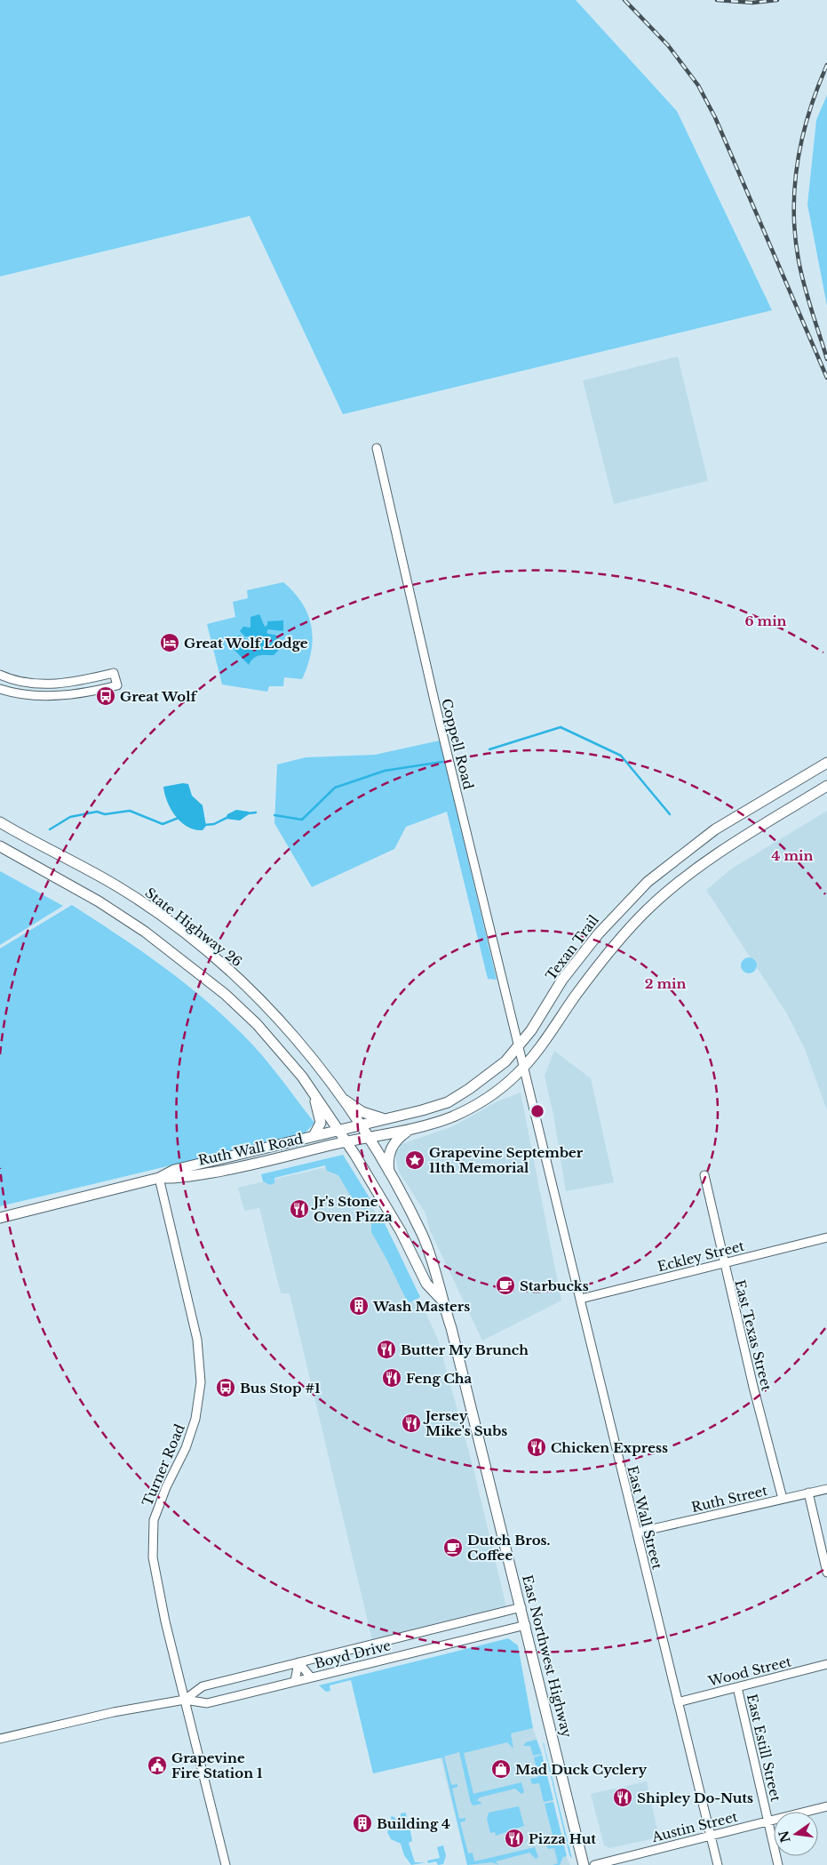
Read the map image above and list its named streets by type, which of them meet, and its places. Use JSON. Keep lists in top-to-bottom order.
{
  "streets": {
    "main road": [
      "State Highway 26",
      "Texan Trail",
      "Ruth Wall Road",
      "East Northwest Highway"
    ],
    "street": [
      "Coppell Road",
      "Eckley Street",
      "East Texas Street",
      "Turner Road",
      "Ruth Street",
      "East Wall Street",
      "Boyd Drive",
      "Wood Street",
      "East Estill Street",
      "Austin Street"
    ]
  },
  "crossings": [
    ["Coppell Road", "Texan Trail"],
    ["Coppell Road", "East Wall Street"],
    ["State Highway 26", "Texan Trail"],
    ["State Highway 26", "East Northwest Highway"],
    ["Texan Trail", "Ruth Wall Road"],
    ["Texan Trail", "East Wall Street"],
    ["Ruth Wall Road", "Turner Road"],
    ["Ruth Wall Road", "East Northwest Highway"],
    ["Eckley Street", "East Texas Street"],
    ["Eckley Street", "East Wall Street"],
    ["East Texas Street", "Ruth Street"],
    ["Turner Road", "Boyd Drive"],
    ["Ruth Street", "East Wall Street"],
    ["East Wall Street", "Wood Street"],
    ["East Wall Street", "Austin Street"],
    ["Boyd Drive", "East Northwest Highway"],
    ["Wood Street", "East Estill Street"],
    ["East Estill Street", "Austin Street"]
  ],
  "places": {
    "hotel": ["Great Wolf Lodge"],
    "bus stop": ["Great Wolf", "Bus Stop #1"],
    "place": ["Grapevine September 11th Memorial"],
    "restaurant": [
      "Jr's Stone Oven Pizza",
      "Butter My Brunch",
      "Feng Cha",
      "Jersey Mike's Subs",
      "Chicken Express",
      "Shipley Do-Nuts",
      "Pizza Hut"
    ],
    "cafe": ["Starbucks", "Dutch Bros. Coffee"],
    "building": ["Wash Masters", "Building 4"],
    "public building": ["Grapevine Fire Station 1"],
    "shop": ["Mad Duck Cyclery"]
  },
  "north": "left",
  "rings": ["6 min", "4 min", "2 min"]
}
